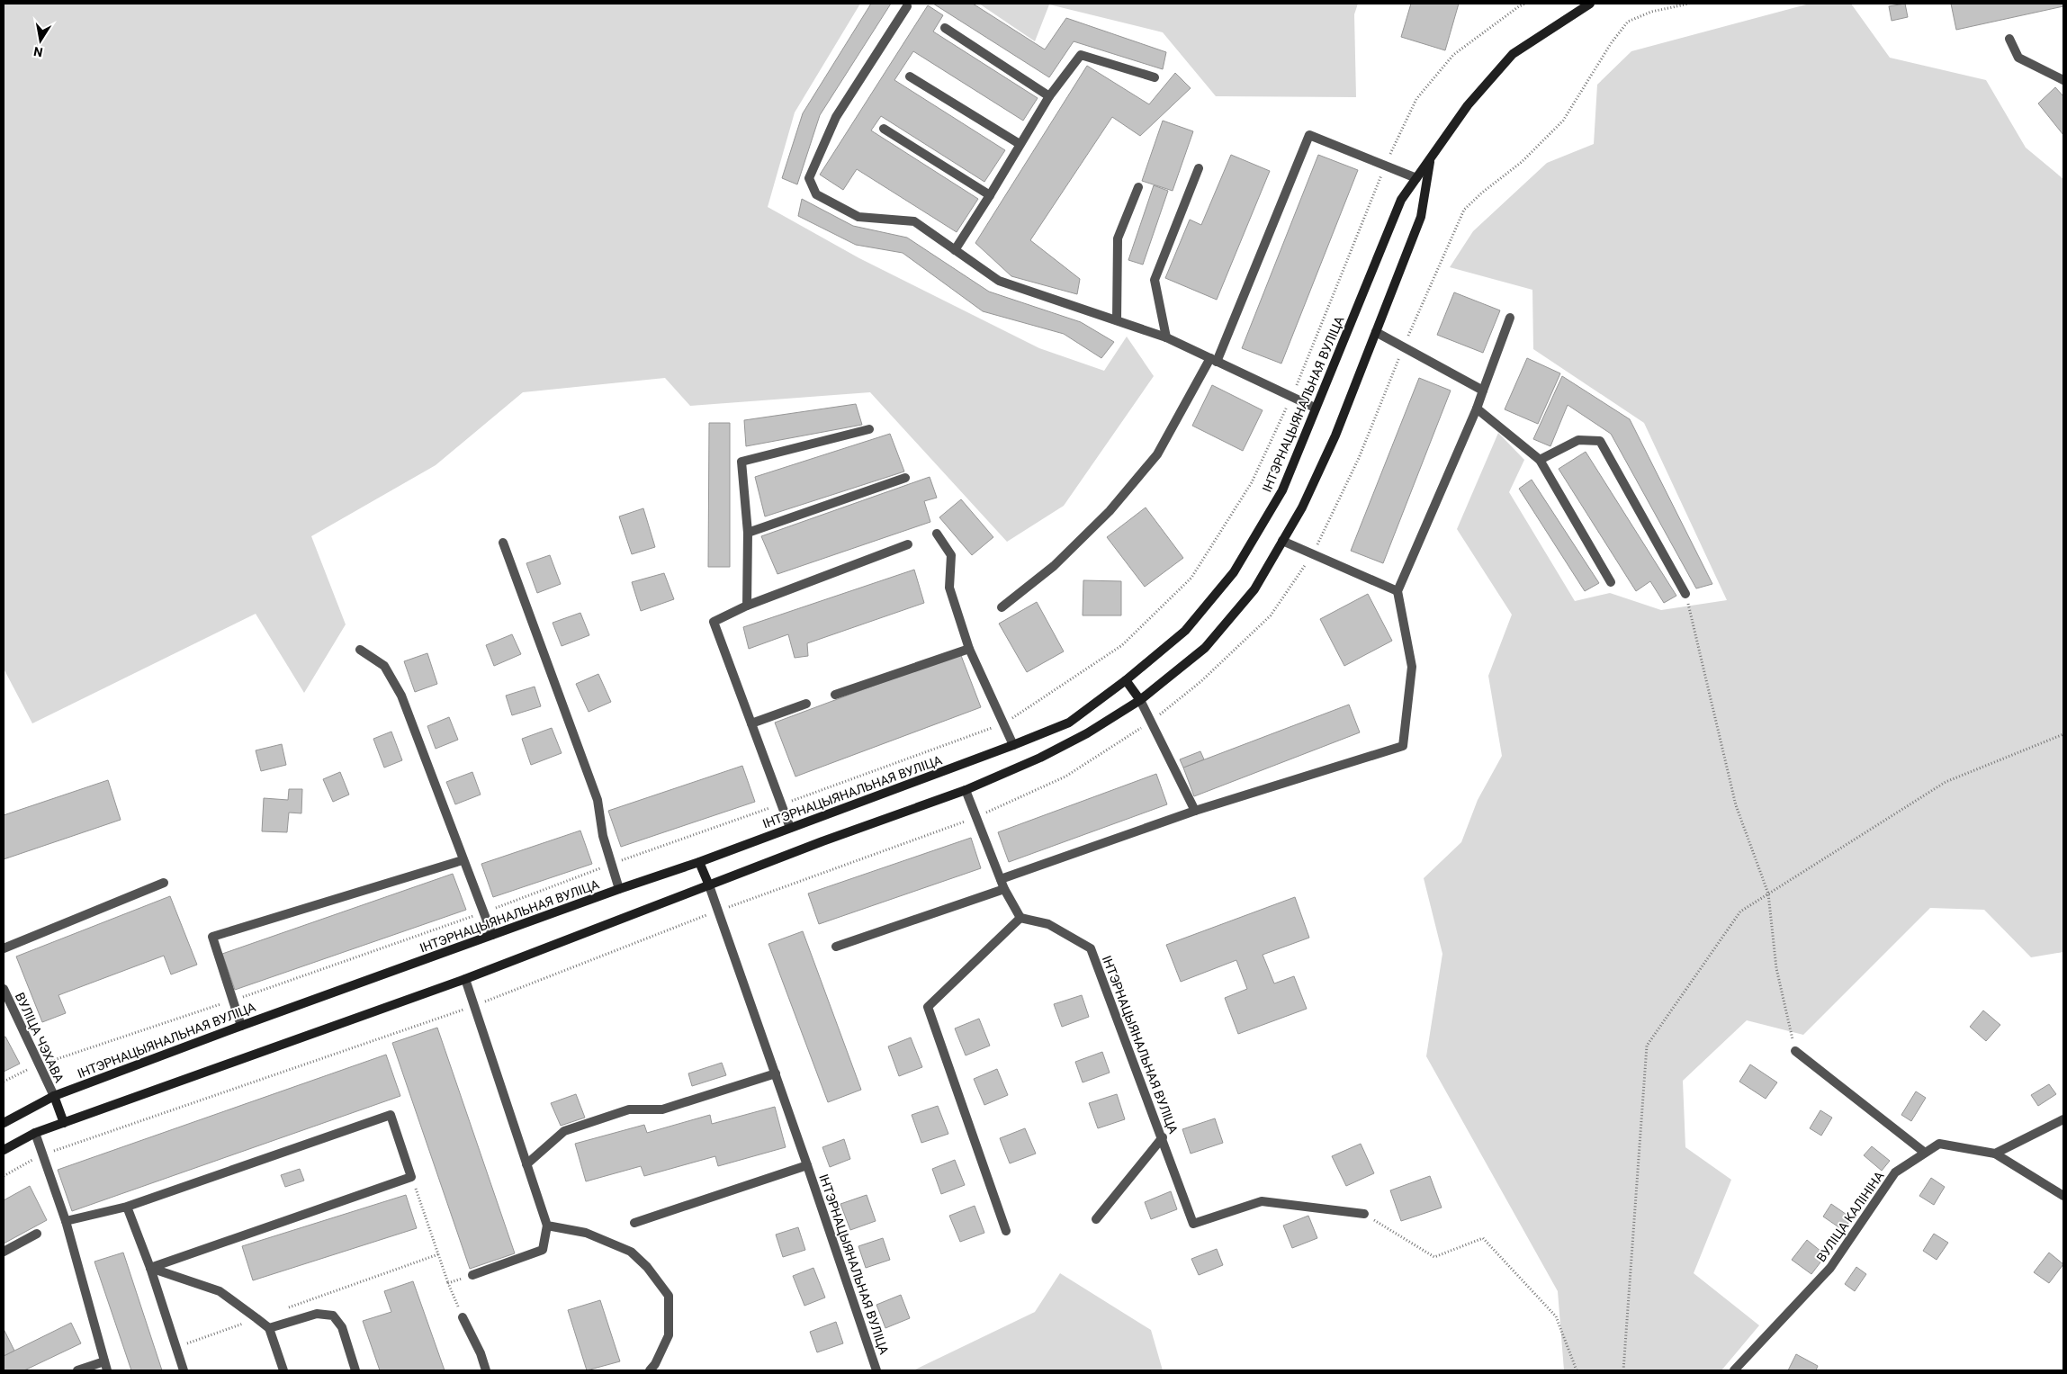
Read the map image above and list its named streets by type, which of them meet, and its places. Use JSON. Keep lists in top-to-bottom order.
{
  "streets": {
    "main road": ["ІНТЭРНАЦЫЯНАЛЬНАЯ ВУЛІЦА"],
    "street": ["ВУЛІЦА ЧЭХАВА", "ВУЛІЦА КАЛІНІНА"]
  },
  "crossings": [
    ["ІНТЭРНАЦЫЯНАЛЬНАЯ ВУЛІЦА", "ВУЛІЦА ЧЭХАВА"]
  ],
  "north": "bottom"
}
